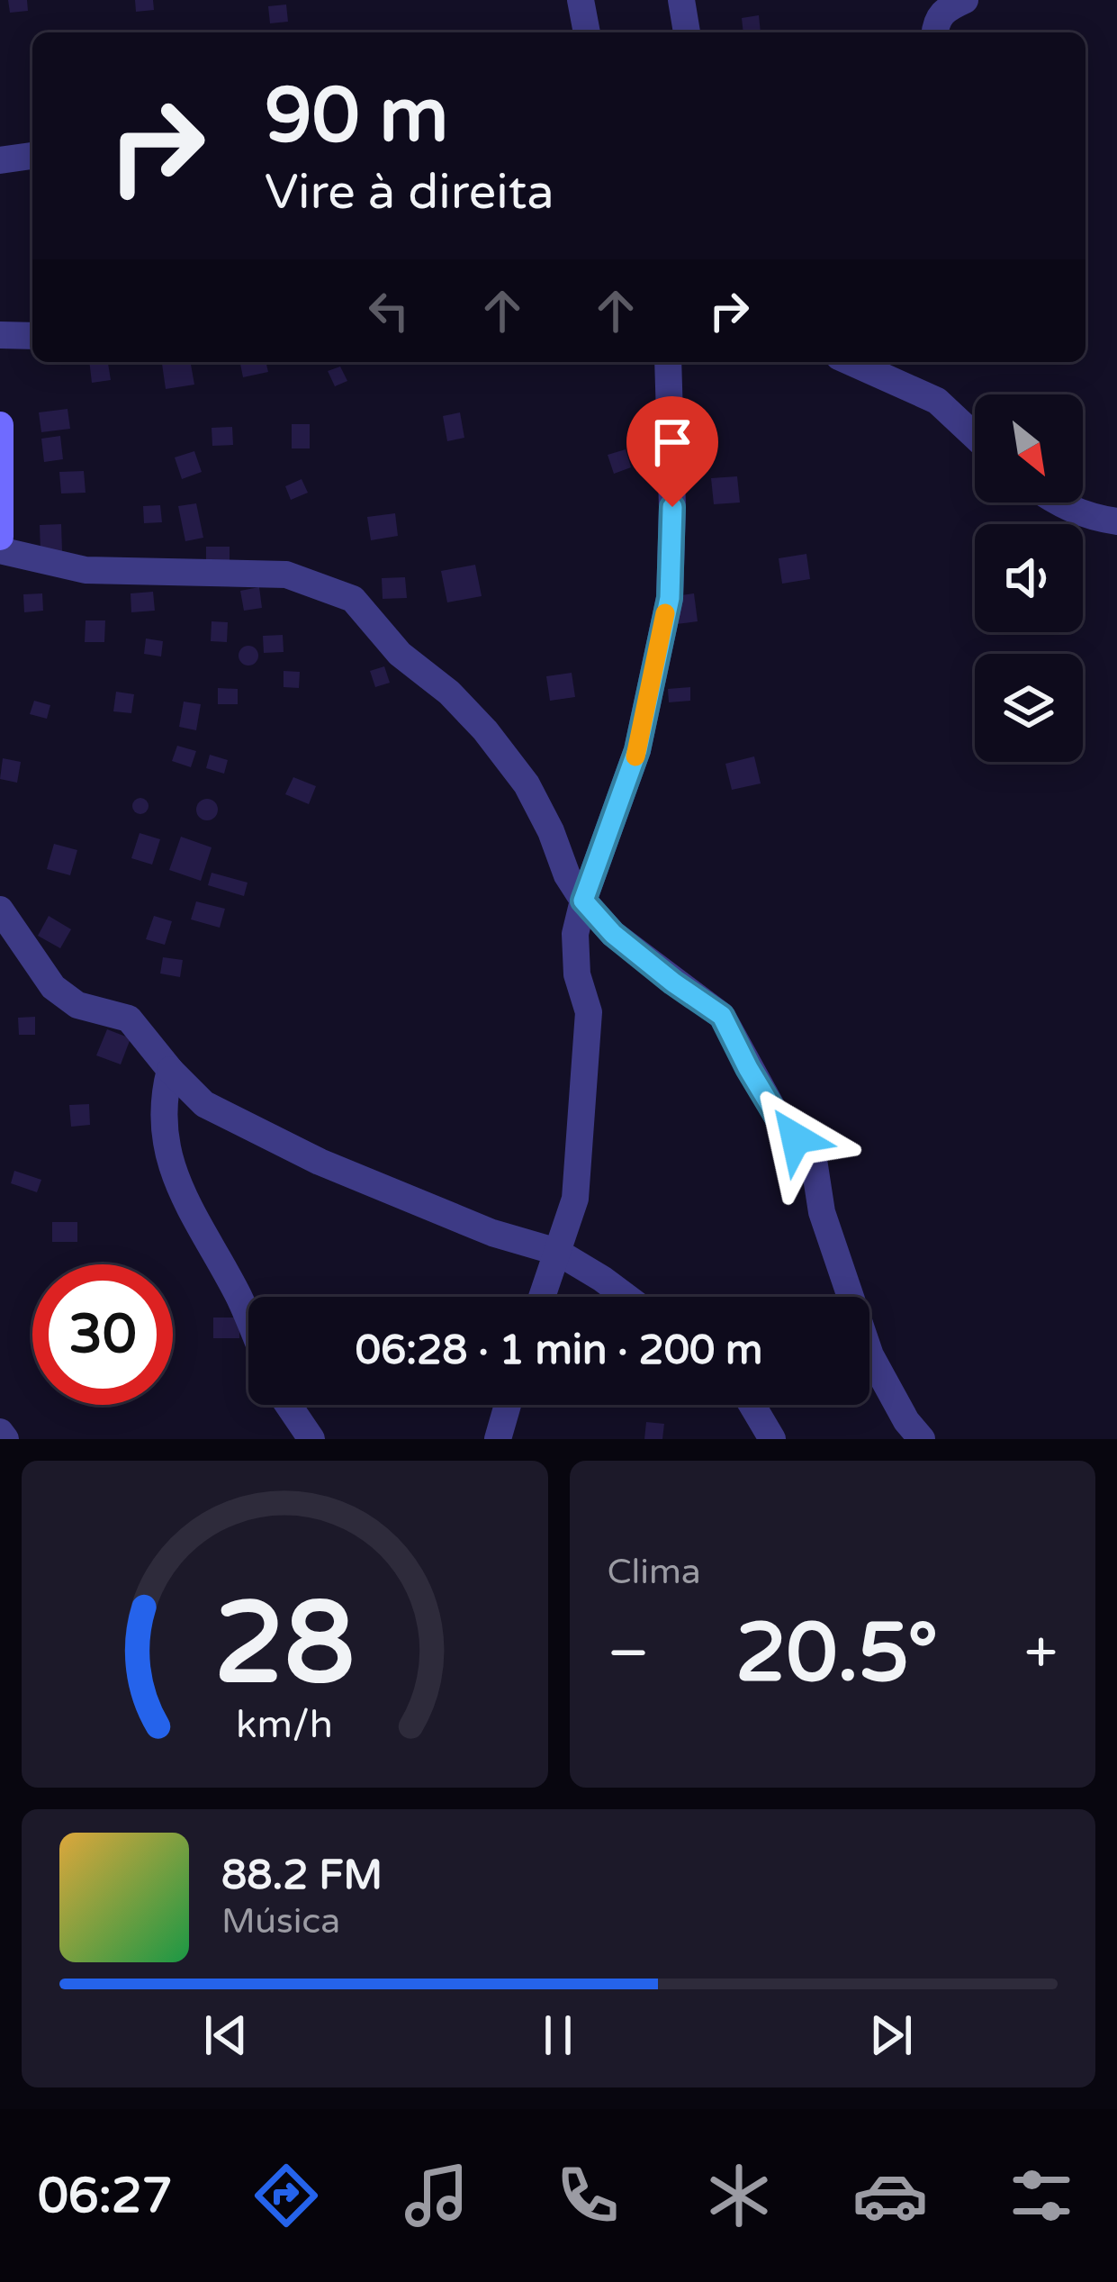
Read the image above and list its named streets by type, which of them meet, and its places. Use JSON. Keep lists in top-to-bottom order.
{
  "north": "bottom right",
  "page": {
    "turn": ["90 m", "Vire à direita"],
    "limit": "30",
    "trip": "06:28 · 1 min · 200 m",
    "tile": "Clima",
    "heat": ["−", "20.5°", "+"],
    "song": ["88.2 FM", "Música"],
    "tabs": "06:27",
    "gauge": ["28", "km/h"]
  }
}
